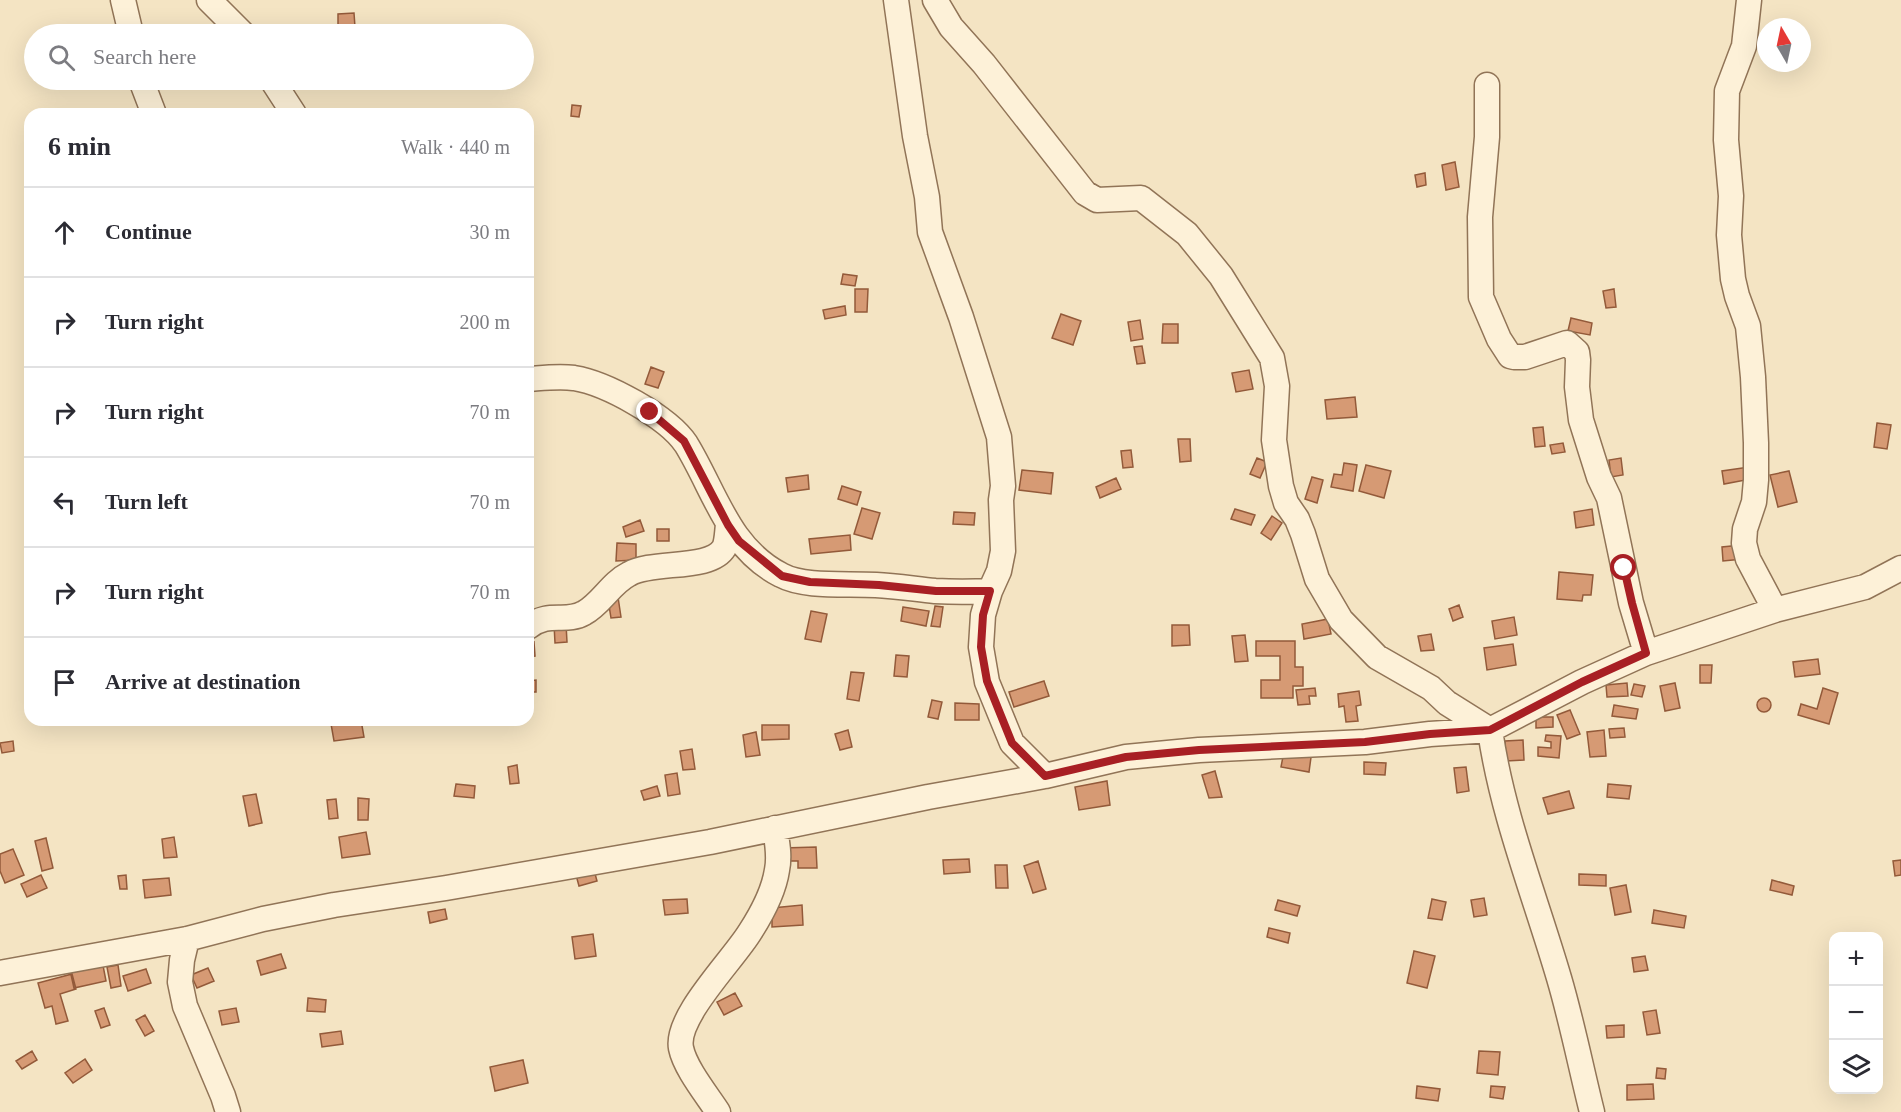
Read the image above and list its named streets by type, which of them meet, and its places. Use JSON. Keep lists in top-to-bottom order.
{
  "north": "top",
  "page": {
    "search": "Search here",
    "heading": ["6 min", "Walk · 440 m"],
    "list": [
      ["Continue", "30 m"],
      ["Turn right", "200 m"],
      ["Turn right", "70 m"],
      ["Turn left", "70 m"],
      ["Turn right", "70 m"],
      "Arrive at destination"
    ],
    "map_buttons": ["+", "−"]
  }
}
